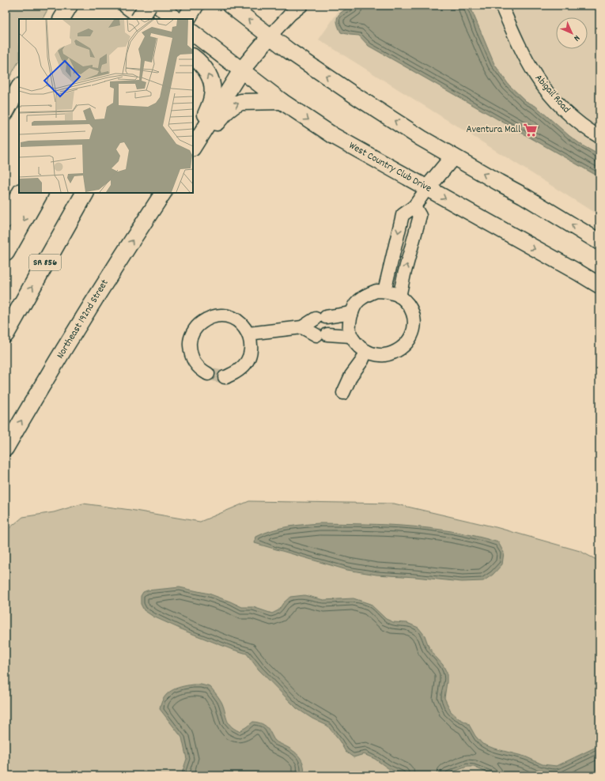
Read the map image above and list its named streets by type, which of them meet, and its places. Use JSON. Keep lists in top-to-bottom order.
{
  "streets": {
    "highway": ["SR 856"],
    "street": ["Abigail Road", "West Country Club Drive", "Northeast 192nd Street"]
  },
  "one_way": ["Northeast 192nd Street"],
  "places": {
    "supermarket": ["Aventura Mall"]
  },
  "north": "bottom right"
}
